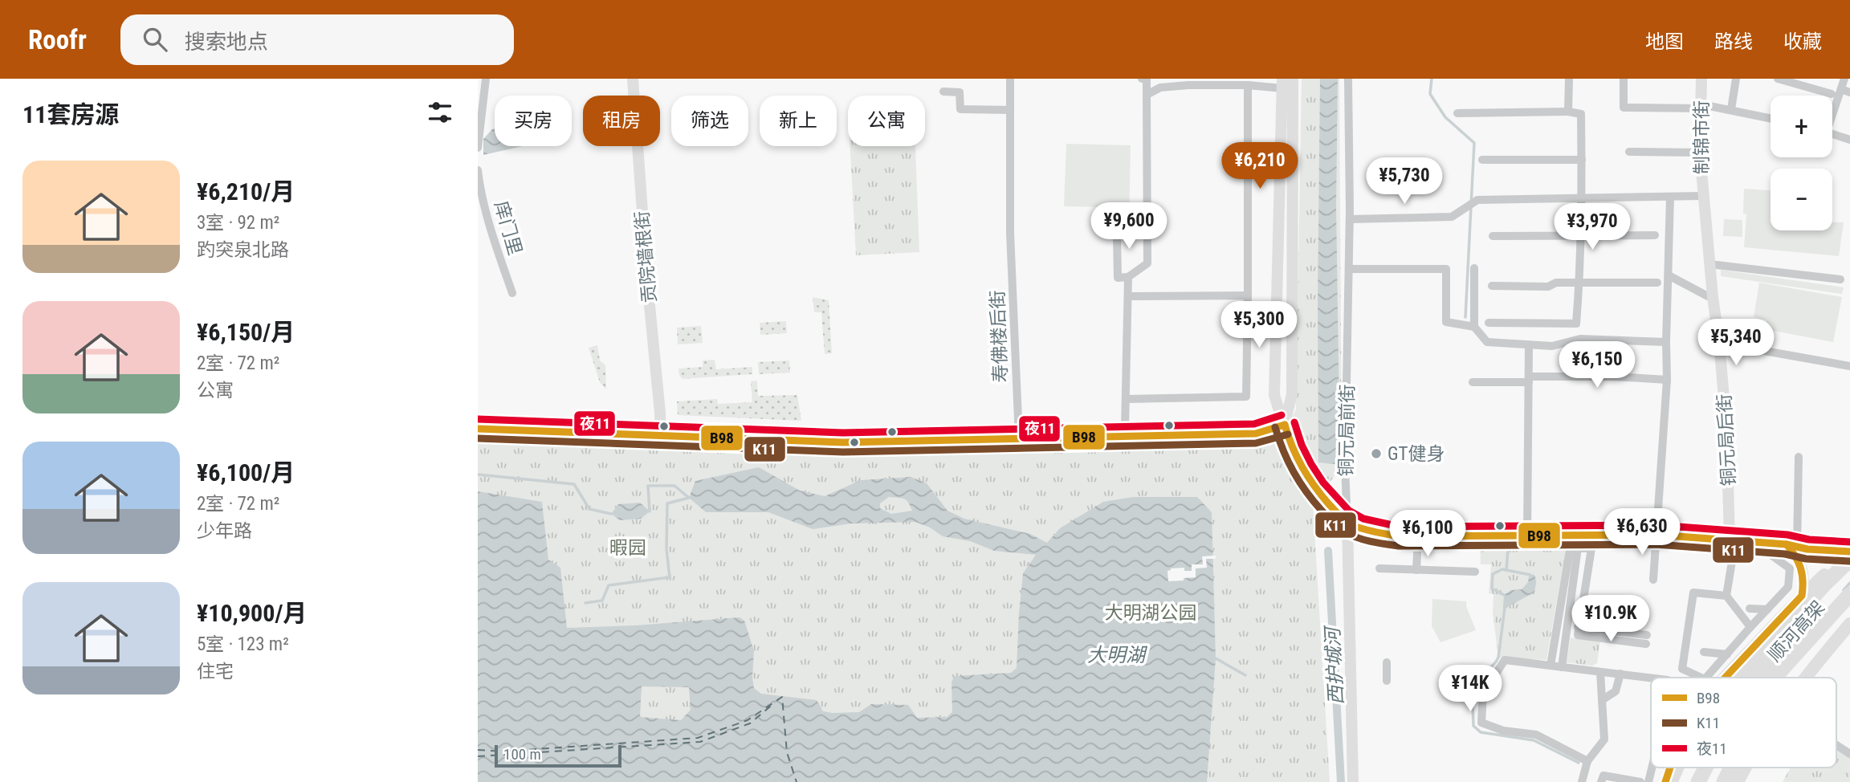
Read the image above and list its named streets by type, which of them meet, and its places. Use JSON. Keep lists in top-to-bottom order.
{
  "streets": {
    "highway": ["顺河高架"],
    "main road": [
      "制锦市街",
      "贡院墙根街",
      "铜元局前街",
      "铜元局后街"
    ],
    "street": ["庠门里", "寿佛楼后街"]
  },
  "crossings": [
    ["制锦市街", "铜元局后街"]
  ],
  "water": ["大明湖", "西护城河"],
  "parks": ["暇园", "大明湖公园"],
  "places": ["GT健身"],
  "lines": ["transit line 夜11", "transit line B98", "transit line K11"],
  "legend": ["B98", "K11", "夜11"],
  "scale_bar": "100 m",
  "page": {
    "header": "Roofr",
    "search": "搜索地点",
    "nav": ["地图", "路线", "收藏"],
    "heading": "11套房源",
    "map_buttons": ["+", "−"],
    "chip": [
      "买房",
      "租房",
      "筛选",
      "新上",
      "公寓"
    ],
    "price": [
      "¥6,210",
      "¥5,730",
      "¥9,600",
      "¥3,970",
      "¥5,300",
      "¥5,340",
      "¥6,150",
      "¥6,630",
      "¥6,100",
      "¥10.9K",
      "¥14K"
    ],
    "list": [
      {
        "name": "¥6,210/月",
        "note": "3室 · 92 m² · 趵突泉北路"
      },
      {
        "name": "¥6,150/月",
        "note": "2室 · 72 m² · 公寓"
      },
      {
        "name": "¥6,100/月",
        "note": "2室 · 72 m² · 少年路"
      },
      {
        "name": "¥10,900/月",
        "note": "5室 · 123 m² · 住宅"
      }
    ],
    "scale": "100 m"
  }
}
